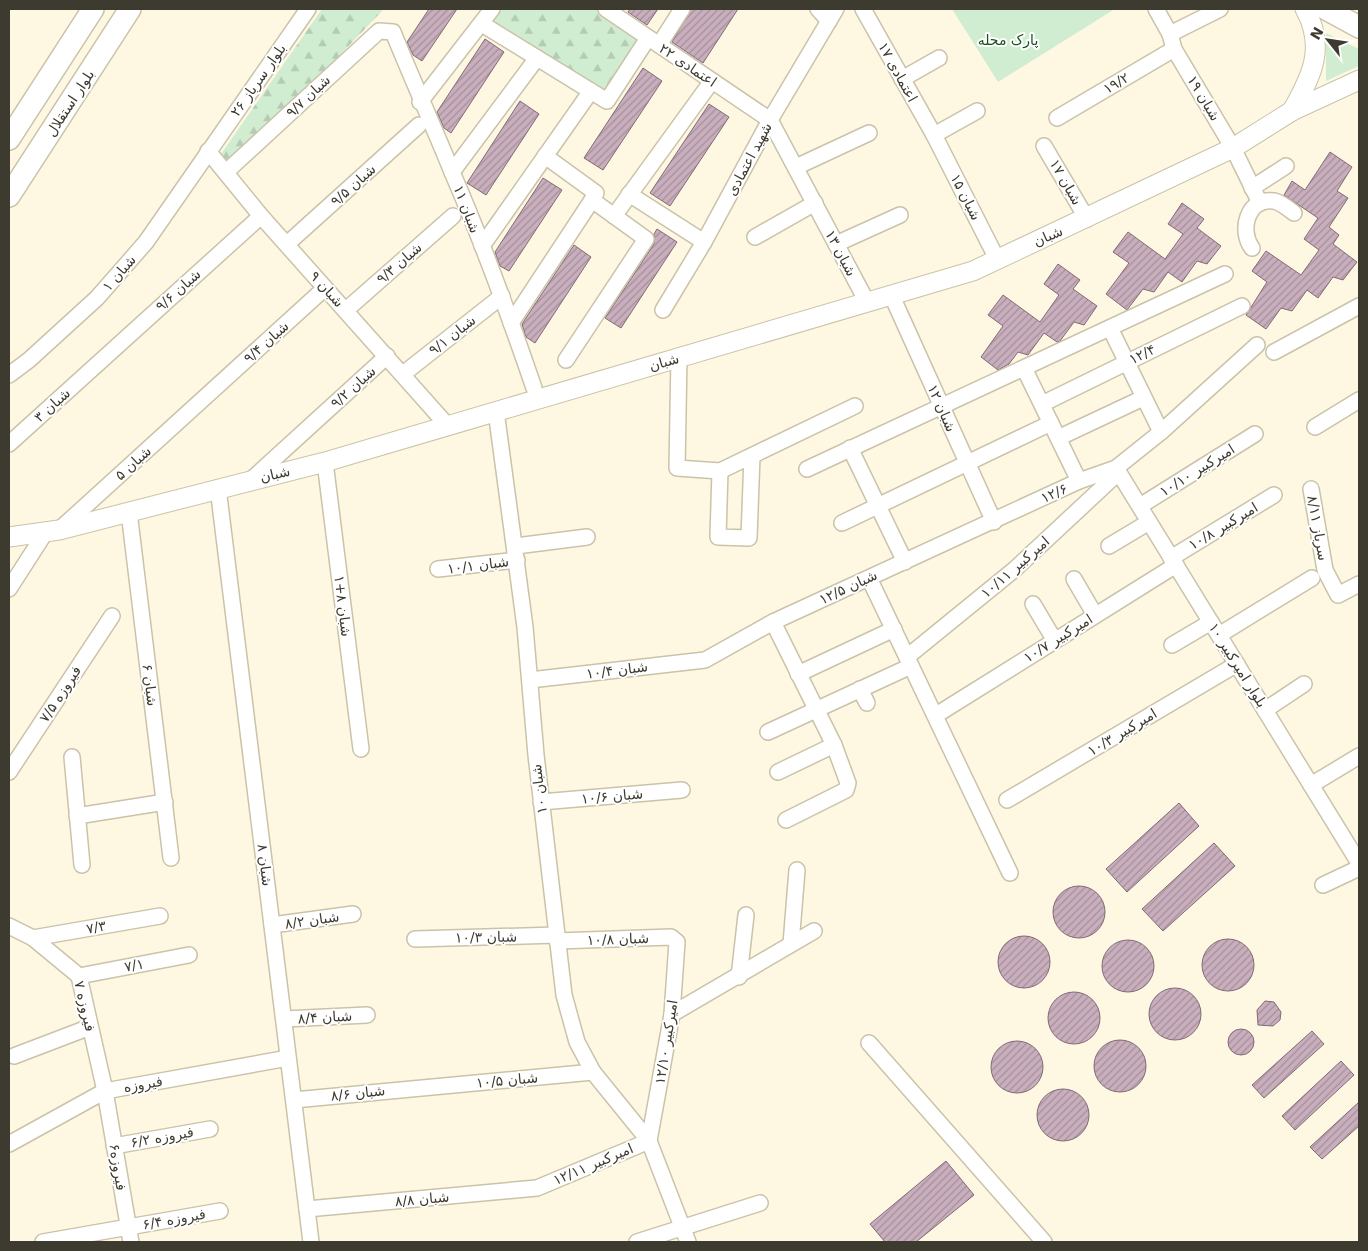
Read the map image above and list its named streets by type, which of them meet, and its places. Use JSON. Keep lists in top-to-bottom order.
{
  "streets": {
    "main road": ["بلوار استقلال"],
    "street": [
      "۲۲ اعتمادی",
      "۱۷ اعتمادی",
      "۲۶ بلوار سرباز",
      "۱۹/۲",
      "۹/۷ شبان",
      "۱۹ شبان",
      "شهید اعتمادی",
      "۱۷ شبان",
      "۹/۵ شبان",
      "۱۵ شبان",
      "۱۱ شبان",
      "شبان",
      "۱۳ شبان",
      "۹/۳ شبان",
      "۱ شبان",
      "۹ شبان",
      "۹/۶ شبان",
      "۹/۱ شبان",
      "۹/۴ شبان",
      "۱۲/۴",
      "۹/۲ شبان",
      "۳ شبان",
      "۱۲ شبان",
      "۵ شبان",
      "۱۰/۱۰ امیرکبیر",
      "۱۲/۶",
      "۱۰/۸ امیرکبیر",
      "۸/۱۱ سرباز",
      "۱۰/۱ شبان",
      "۱۰/۱۱ امیرکبیر",
      "۱۲/۵ شبان",
      "۱+۸ شبان",
      "۱۰/۷ امیرکبیر",
      "۱۰ بلوار امیرکبیر",
      "۱۰/۴ شبان",
      "۶ شبان",
      "۷/۵ فیروزه",
      "۱۰/۳ امیرکبیر",
      "۱۰ شبان",
      "۱۰/۶ شبان",
      "۸ شبان",
      "۸/۲ شبان",
      "۷/۳",
      "۱۰/۳ شبان",
      "۱۰/۸ شبان",
      "۷/۱",
      "۷ فیروزه",
      "۸/۴ شبان",
      "۱۲/۱۰ امیرکبیر",
      "۱۰/۵ شبان",
      "فیروزه",
      "۸/۶ شبان",
      "۶/۲ فیروزه",
      "۱۲/۱۱ امیرکبیر",
      "فیروزه۶",
      "۸/۸ شبان",
      "۶/۴ فیروزه"
    ]
  },
  "crossings": [
    ["۲۲ اعتمادی", "شهید اعتمادی"],
    ["۲۲ اعتمادی", "۱۳ شبان"],
    ["۱۷ اعتمادی", "۱۵ شبان"],
    ["۲۶ بلوار سرباز", "۱ شبان"],
    ["۲۶ بلوار سرباز", "۹ شبان"],
    ["۱۹/۲", "۱۹ شبان"],
    ["۹/۷ شبان", "۱۱ شبان"],
    ["۹/۷ شبان", "۹ شبان"],
    ["۱۹ شبان", "شبان"],
    ["شهید اعتمادی", "۱۳ شبان"],
    ["۱۷ شبان", "شبان"],
    ["۹/۵ شبان", "۹ شبان"],
    ["۱۵ شبان", "شبان"],
    ["۱۱ شبان", "۹/۱ شبان"],
    ["شبان", "۱۳ شبان"],
    ["شبان", "۹ شبان"],
    ["شبان", "۹/۲ شبان"],
    ["شبان", "۱۲ شبان"],
    ["شبان", "۵ شبان"],
    ["شبان", "۱+۸ شبان"],
    ["شبان", "۶ شبان"],
    ["شبان", "۱۰ شبان"],
    ["شبان", "۸ شبان"],
    ["۹/۳ شبان", "۹ شبان"],
    ["۱ شبان", "۹ شبان"],
    ["۹ شبان", "۹/۶ شبان"],
    ["۹ شبان", "۹/۱ شبان"],
    ["۹ شبان", "۹/۴ شبان"],
    ["۹ شبان", "۹/۲ شبان"],
    ["۹/۶ شبان", "۳ شبان"],
    ["۹/۴ شبان", "۵ شبان"],
    ["۱۲ شبان", "۱۲/۶"],
    ["۱۲ شبان", "۱۲/۵ شبان"],
    ["۱۰/۱۰ امیرکبیر", "۱۰ بلوار امیرکبیر"],
    ["۱۲/۶", "۱۰/۱۱ امیرکبیر"],
    ["۱۲/۶", "۱۲/۵ شبان"],
    ["۱۲/۶", "۱۰ بلوار امیرکبیر"],
    ["۱۰/۸ امیرکبیر", "۱۰/۷ امیرکبیر"],
    ["۱۰/۸ امیرکبیر", "۱۰ بلوار امیرکبیر"],
    ["۱۰/۱ شبان", "۱۰ شبان"],
    ["۱۰/۱۱ امیرکبیر", "۱۰ بلوار امیرکبیر"],
    ["۱۲/۵ شبان", "۱۰/۴ شبان"],
    ["۱۰/۷ امیرکبیر", "۱۰ بلوار امیرکبیر"],
    ["۱۰ بلوار امیرکبیر", "۱۰/۳ امیرکبیر"],
    ["۱۰/۴ شبان", "۱۰ شبان"],
    ["۱۰ شبان", "۱۰/۶ شبان"],
    ["۱۰ شبان", "۱۰/۳ شبان"],
    ["۱۰ شبان", "۱۰/۸ شبان"],
    ["۱۰ شبان", "۱۲/۱۰ امیرکبیر"],
    ["۱۰ شبان", "۱۰/۵ شبان"],
    ["۱۰ شبان", "۱۲/۱۱ امیرکبیر"],
    ["۸ شبان", "۸/۲ شبان"],
    ["۸ شبان", "۸/۴ شبان"],
    ["۸ شبان", "فیروزه"],
    ["۸ شبان", "۸/۶ شبان"],
    ["۸ شبان", "۸/۸ شبان"],
    ["۷/۳", "۷ فیروزه"],
    ["۱۰/۳ شبان", "۱۰/۸ شبان"],
    ["۱۰/۸ شبان", "۱۲/۱۰ امیرکبیر"],
    ["۷/۱", "۷ فیروزه"],
    ["۷ فیروزه", "فیروزه"],
    ["۷ فیروزه", "فیروزه۶"],
    ["۱۲/۱۰ امیرکبیر", "۱۲/۱۱ امیرکبیر"],
    ["۱۰/۵ شبان", "۸/۶ شبان"],
    ["فیروزه", "فیروزه۶"],
    ["۶/۲ فیروزه", "فیروزه۶"],
    ["۱۲/۱۱ امیرکبیر", "۸/۸ شبان"],
    ["فیروزه۶", "۶/۴ فیروزه"]
  ],
  "parks": ["پارک محله"],
  "north": "top left"
}
